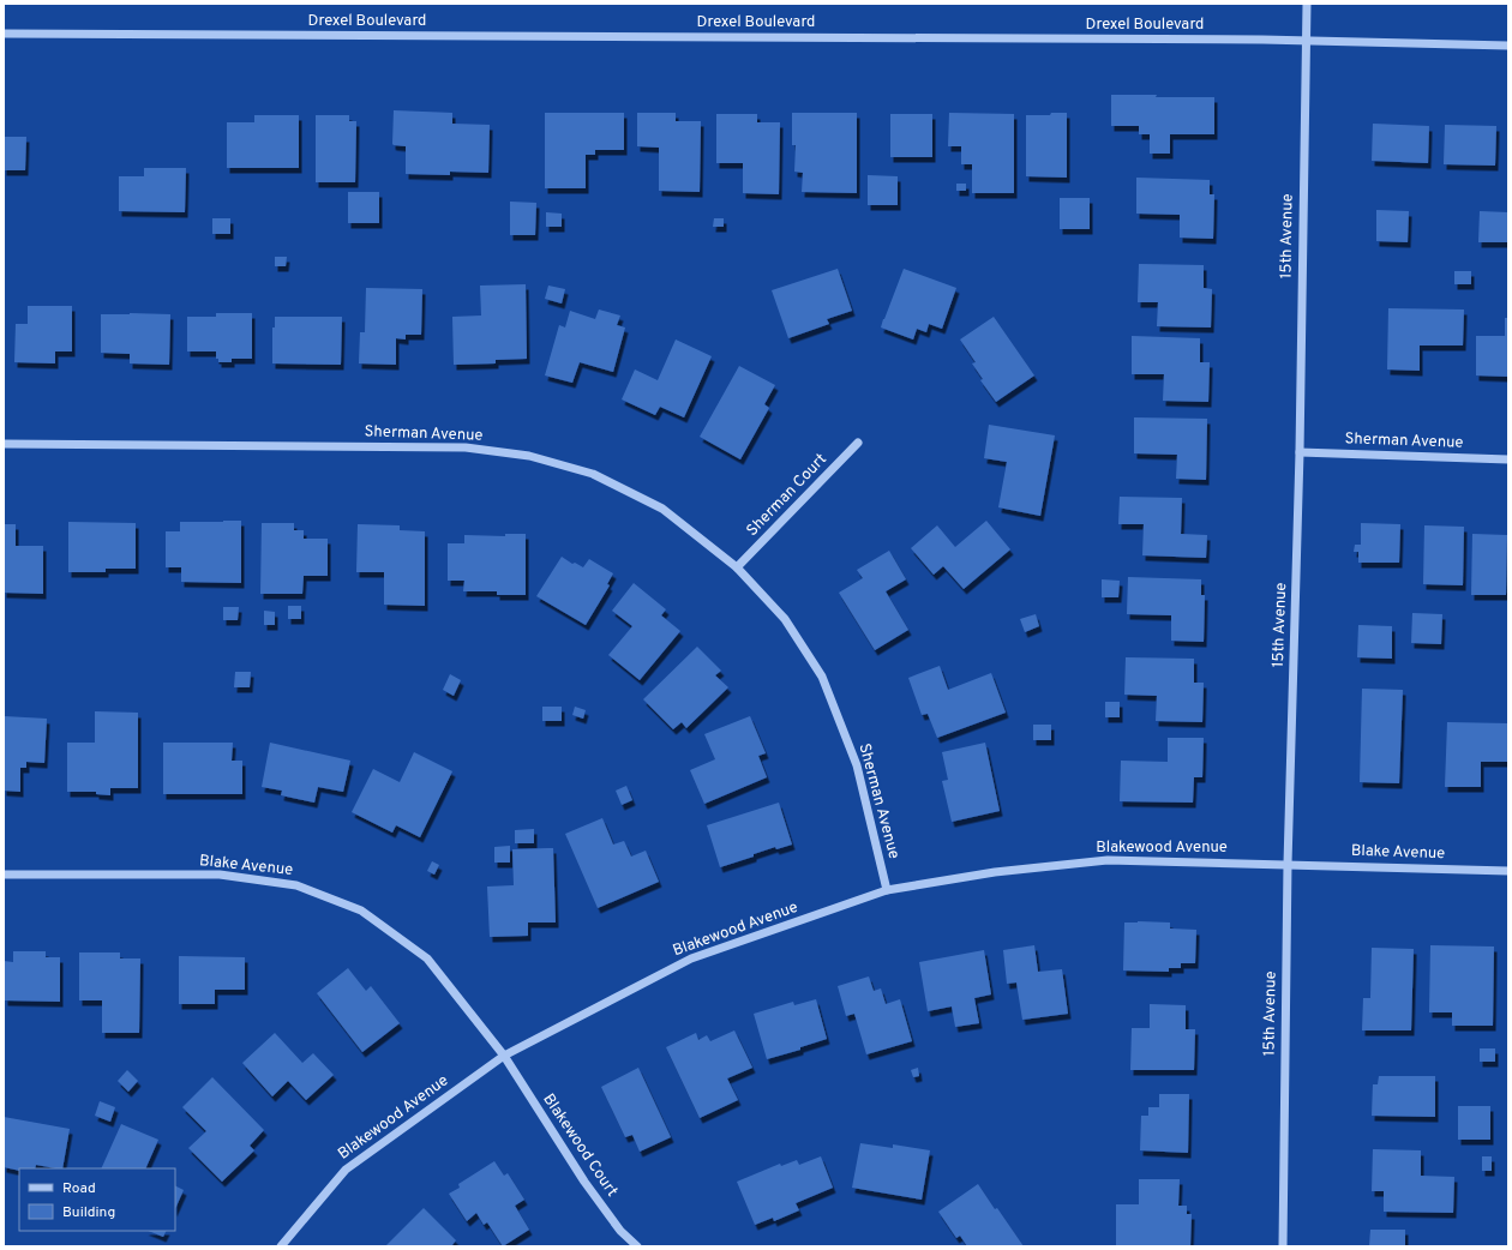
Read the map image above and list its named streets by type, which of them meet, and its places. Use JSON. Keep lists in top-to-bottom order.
{
  "streets": {
    "street": [
      "Drexel Boulevard",
      "15th Avenue",
      "Sherman Avenue",
      "Sherman Court",
      "Blakewood Avenue",
      "Blake Avenue",
      "Blakewood Court"
    ]
  },
  "crossings": [
    ["Drexel Boulevard", "15th Avenue"],
    ["15th Avenue", "Sherman Avenue"],
    ["15th Avenue", "Blakewood Avenue"],
    ["15th Avenue", "Blake Avenue"],
    ["Sherman Avenue", "Sherman Court"],
    ["Sherman Avenue", "Blakewood Avenue"],
    ["Blakewood Avenue", "Blake Avenue"],
    ["Blakewood Avenue", "Blakewood Court"],
    ["Blake Avenue", "Blakewood Court"]
  ],
  "legend": ["Road", "Building"]
}
